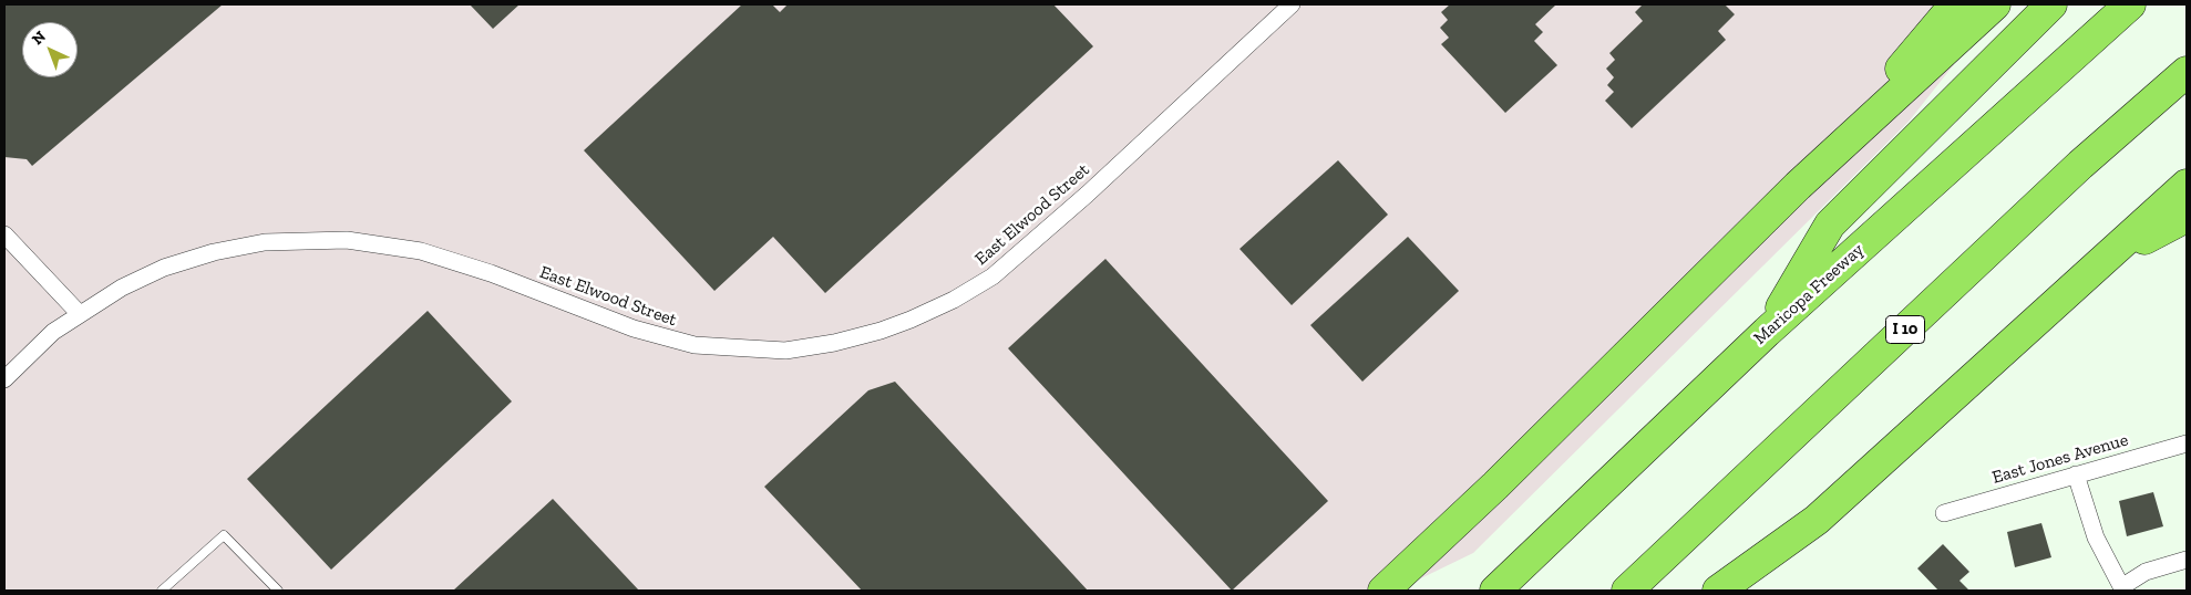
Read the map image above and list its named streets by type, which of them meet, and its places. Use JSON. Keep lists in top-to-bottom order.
{
  "streets": {
    "highway": ["Maricopa Freeway", "I 10"],
    "street": ["East Elwood Street", "East Jones Avenue"]
  },
  "north": "top left"
}
